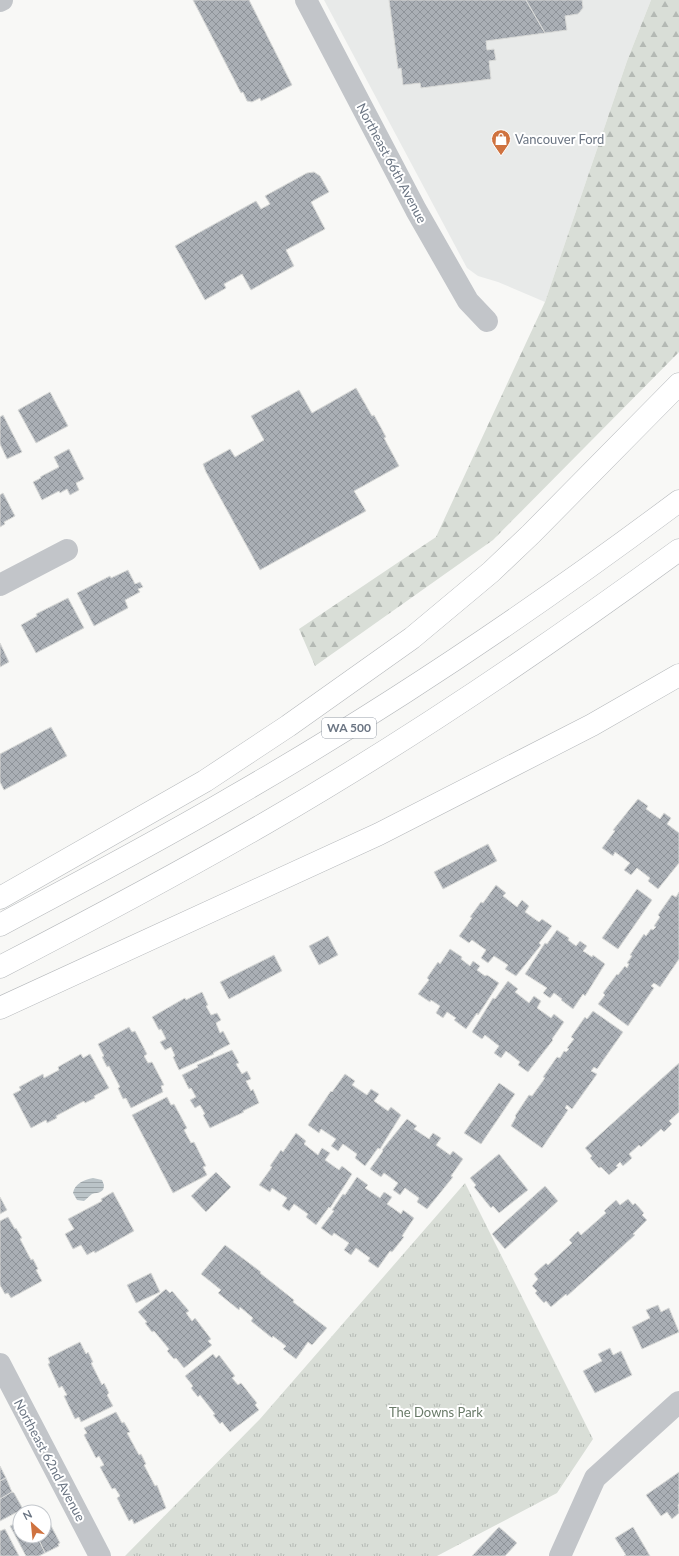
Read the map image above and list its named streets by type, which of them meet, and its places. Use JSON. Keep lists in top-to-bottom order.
{
  "streets": {
    "highway": ["WA 500"],
    "street": ["Northeast 66th Avenue", "Northeast 62nd Avenue"]
  },
  "parks": ["The Downs Park"],
  "places": {
    "shop": ["Vancouver Ford"]
  },
  "north": "top left"
}
